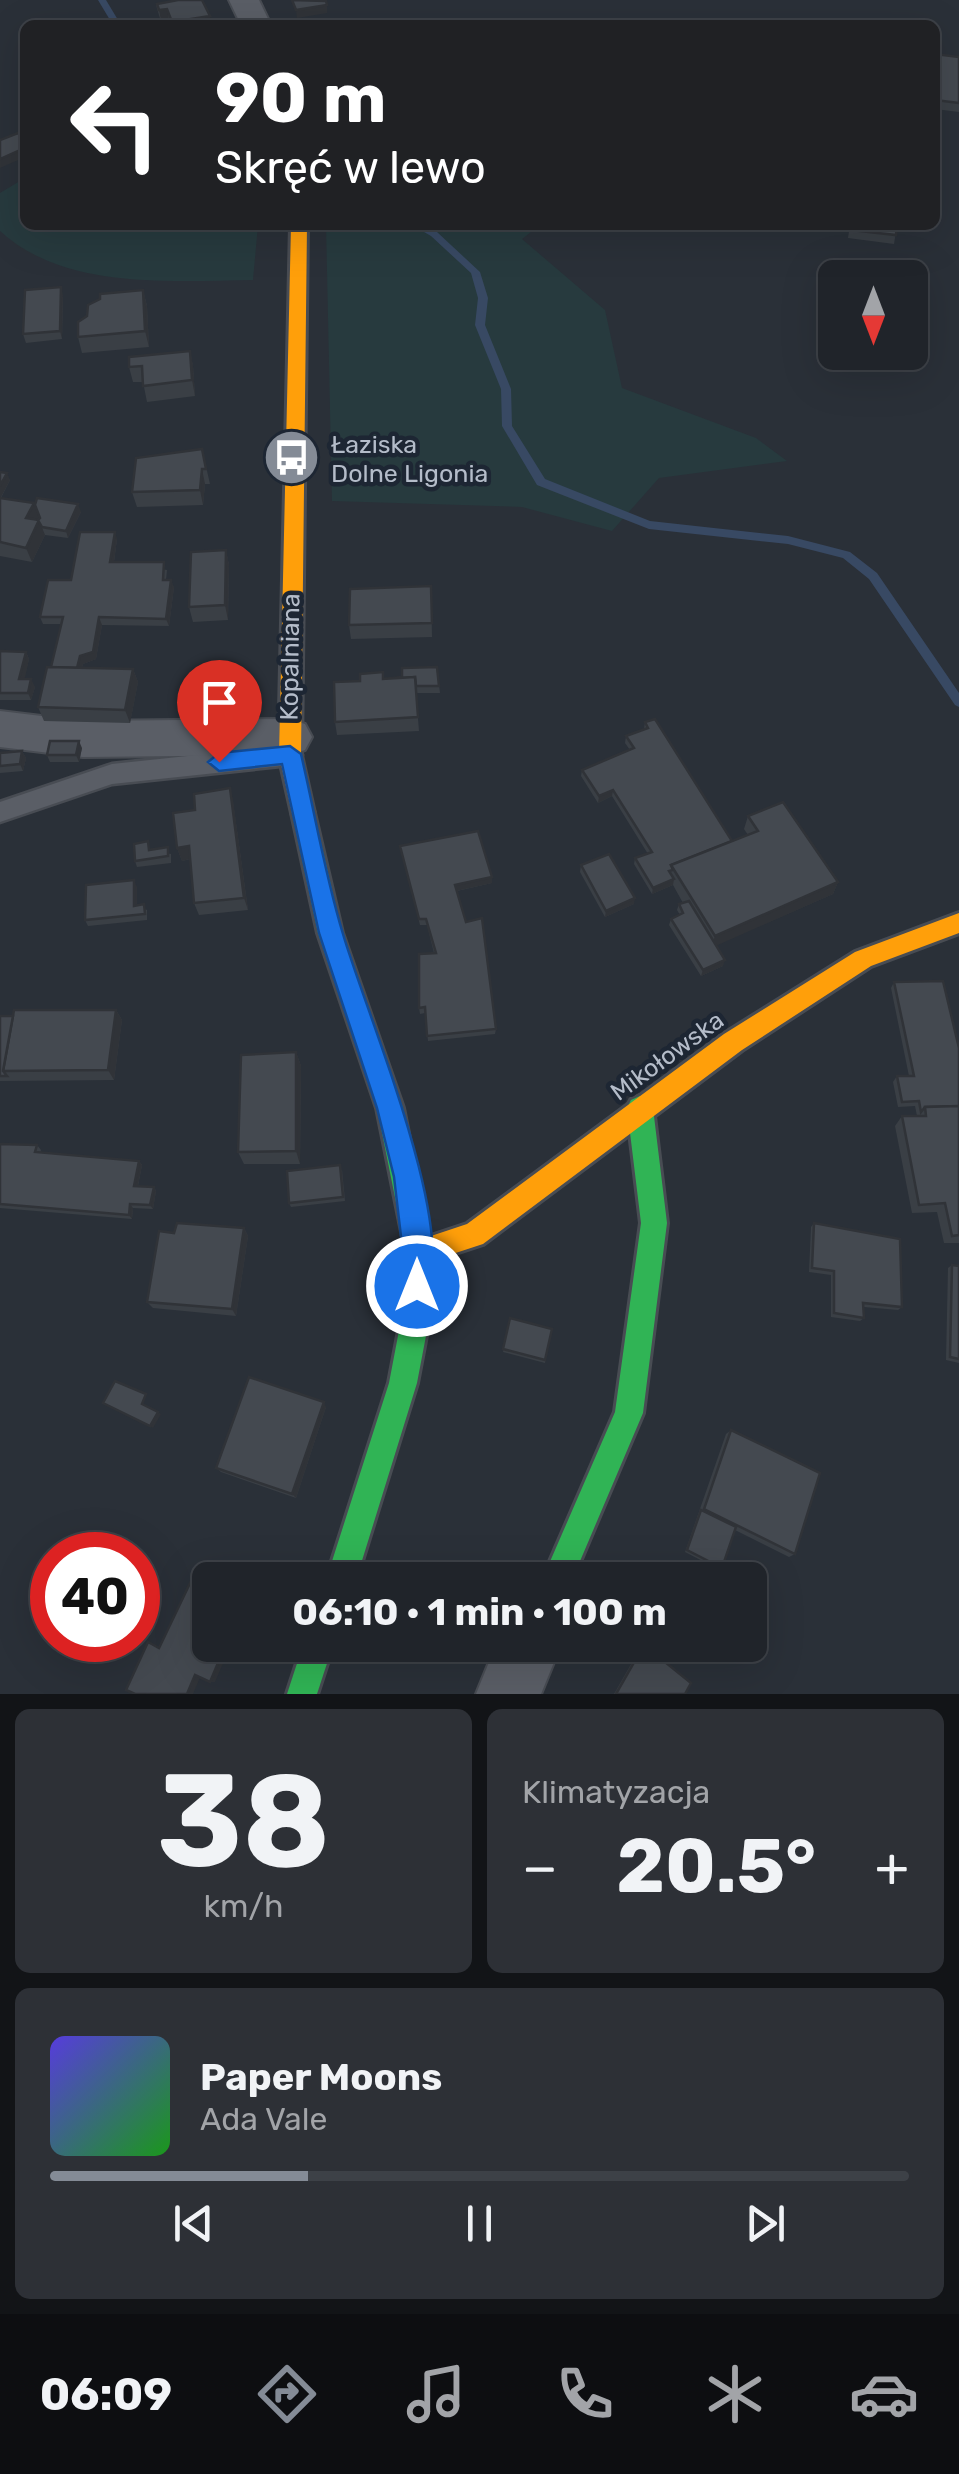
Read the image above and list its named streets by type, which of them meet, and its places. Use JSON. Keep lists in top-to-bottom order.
{
  "streets": {
    "street": ["Kopalniana", "Mikołowska"]
  },
  "crossings": [
    ["Kopalniana", "Mikołowska"]
  ],
  "places": {
    "bus stop": ["Łaziska Dolne Ligonia"]
  },
  "north": "bottom",
  "page": {
    "turn": ["90 m", "Skręć w lewo"],
    "limit": "40",
    "trip": "06:10 · 1 min · 100 m",
    "tile": [
      ["38", "km/h"],
      "Klimatyzacja"
    ],
    "heat": ["−", "20.5°", "+"],
    "song": ["Paper Moons", "Ada Vale"],
    "tabs": "06:09"
  }
}
